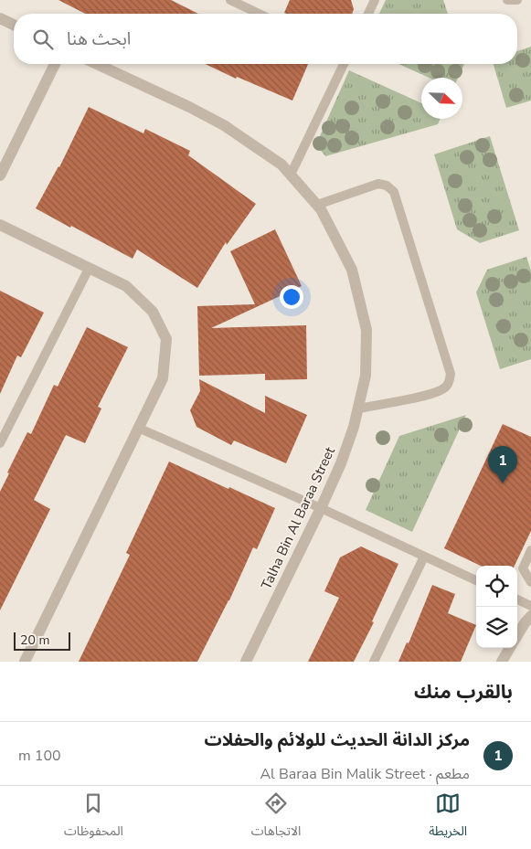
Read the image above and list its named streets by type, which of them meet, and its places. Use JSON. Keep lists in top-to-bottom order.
{
  "streets": {
    "street": ["Talha Bin Al Baraa Street"]
  },
  "scale_bar": "20 m",
  "north": "bottom right",
  "page": {
    "search": "ابحث هنا",
    "pins": "1",
    "scale": "20 m",
    "heading": "بالقرب منك",
    "list": [
      {
        "mark": "1",
        "name": "مركز الدانة الحديث للولائم والحفلات",
        "note": "مطعم · Al Baraa Bin Malik Street",
        "value": "100 m"
      }
    ],
    "nav": ["الخريطة", "الاتجاهات", "المحفوظات"]
  }
}
